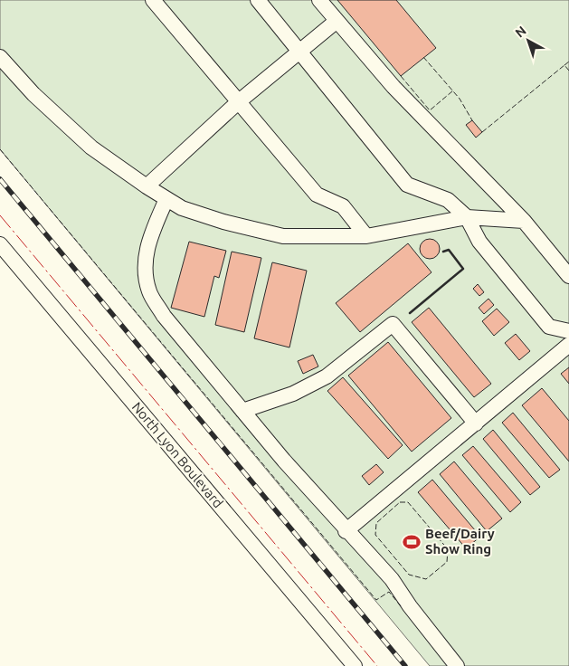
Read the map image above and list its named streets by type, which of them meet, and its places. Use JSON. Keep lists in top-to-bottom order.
{
  "streets": {
    "street": ["North Lyon Boulevard"]
  },
  "places": {
    "sports": ["Beef/Dairy Show Ring"]
  },
  "north": "top left"
}
